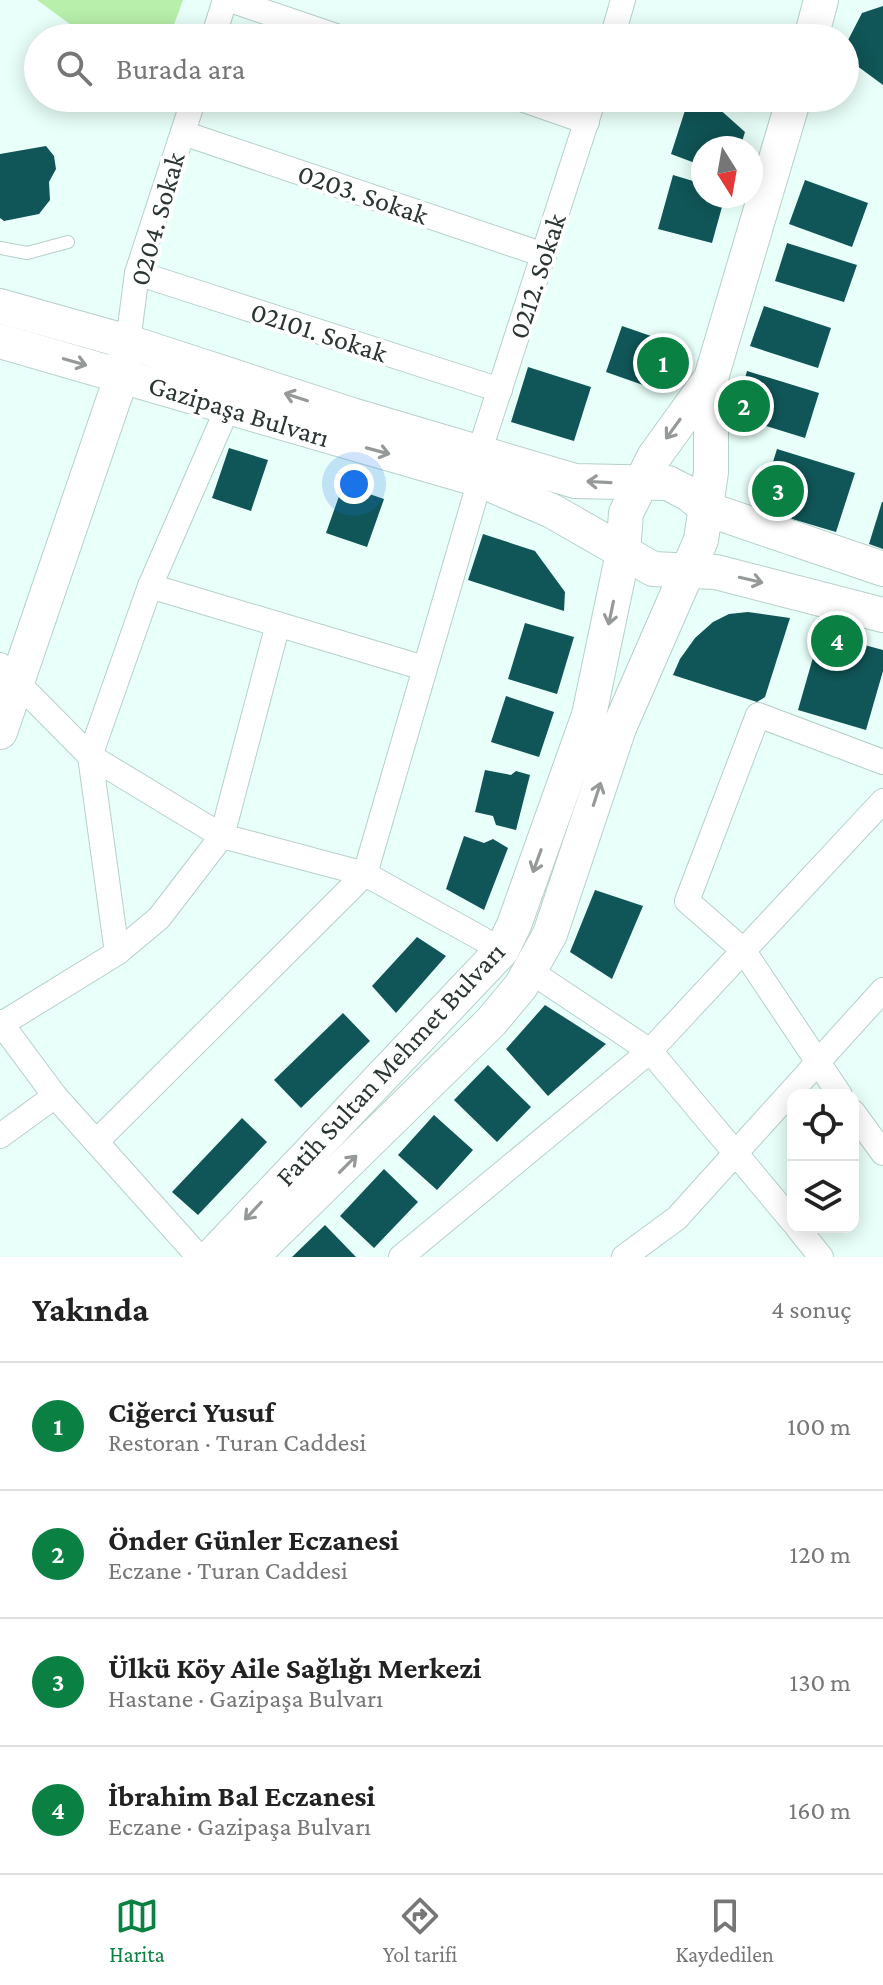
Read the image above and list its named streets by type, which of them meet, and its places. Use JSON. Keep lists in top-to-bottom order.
{
  "streets": {
    "street": [
      "0203. Sokak",
      "0204. Sokak",
      "0212. Sokak",
      "02101. Sokak",
      "Gazipaşa Bulvarı",
      "Fatih Sultan Mehmet Bulvarı"
    ]
  },
  "crossings": [
    ["0203. Sokak", "0204. Sokak"],
    ["0203. Sokak", "0212. Sokak"],
    ["0204. Sokak", "02101. Sokak"],
    ["0204. Sokak", "Gazipaşa Bulvarı"],
    ["0212. Sokak", "02101. Sokak"],
    ["0212. Sokak", "Gazipaşa Bulvarı"],
    ["Gazipaşa Bulvarı", "Fatih Sultan Mehmet Bulvarı"]
  ],
  "north": "bottom",
  "page": {
    "search": "Burada ara",
    "pins": [
      "1",
      "2",
      "3",
      "4"
    ],
    "heading": ["Yakında", "4 sonuç"],
    "list": [
      {
        "mark": "1",
        "name": "Ciğerci Yusuf",
        "note": "Restoran · Turan Caddesi",
        "value": "100 m"
      },
      {
        "mark": "2",
        "name": "Önder Günler Eczanesi",
        "note": "Eczane · Turan Caddesi",
        "value": "120 m"
      },
      {
        "mark": "3",
        "name": "Ülkü Köy Aile Sağlığı Merkezi",
        "note": "Hastane · Gazipaşa Bulvarı",
        "value": "130 m"
      },
      {
        "mark": "4",
        "name": "İbrahim Bal Eczanesi",
        "note": "Eczane · Gazipaşa Bulvarı",
        "value": "160 m"
      }
    ],
    "nav": ["Harita", "Yol tarifi", "Kaydedilen"]
  }
}
